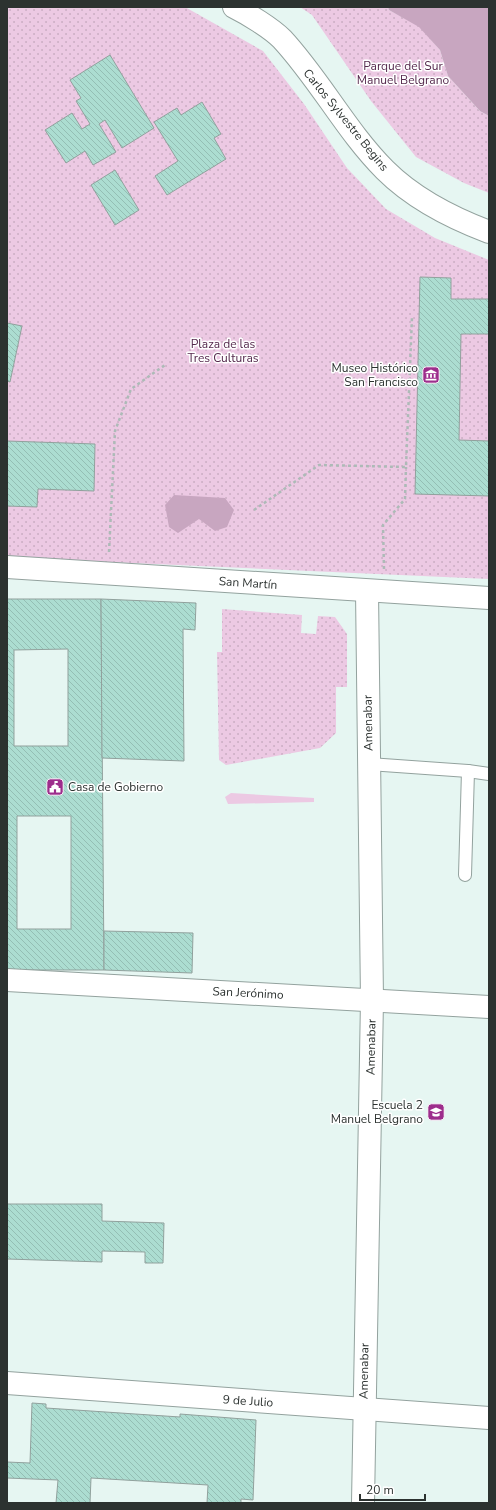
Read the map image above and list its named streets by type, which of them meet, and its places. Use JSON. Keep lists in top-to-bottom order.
{
  "streets": {
    "street": [
      "Carlos Sylvestre Begins",
      "San Martín",
      "Amenabar",
      "San Jerónimo",
      "9 de Julio"
    ]
  },
  "crossings": [
    ["San Martín", "Amenabar"],
    ["Amenabar", "San Jerónimo"],
    ["Amenabar", "9 de Julio"]
  ],
  "parks": ["Parque del Sur Manuel Belgrano", "Plaza de las Tres Culturas"],
  "places": {
    "museum": ["Museo Histórico San Francisco"],
    "public building": ["Casa de Gobierno"],
    "school or university": ["Escuela 2 Manuel Belgrano"]
  },
  "scale_bar": "20 m"
}
